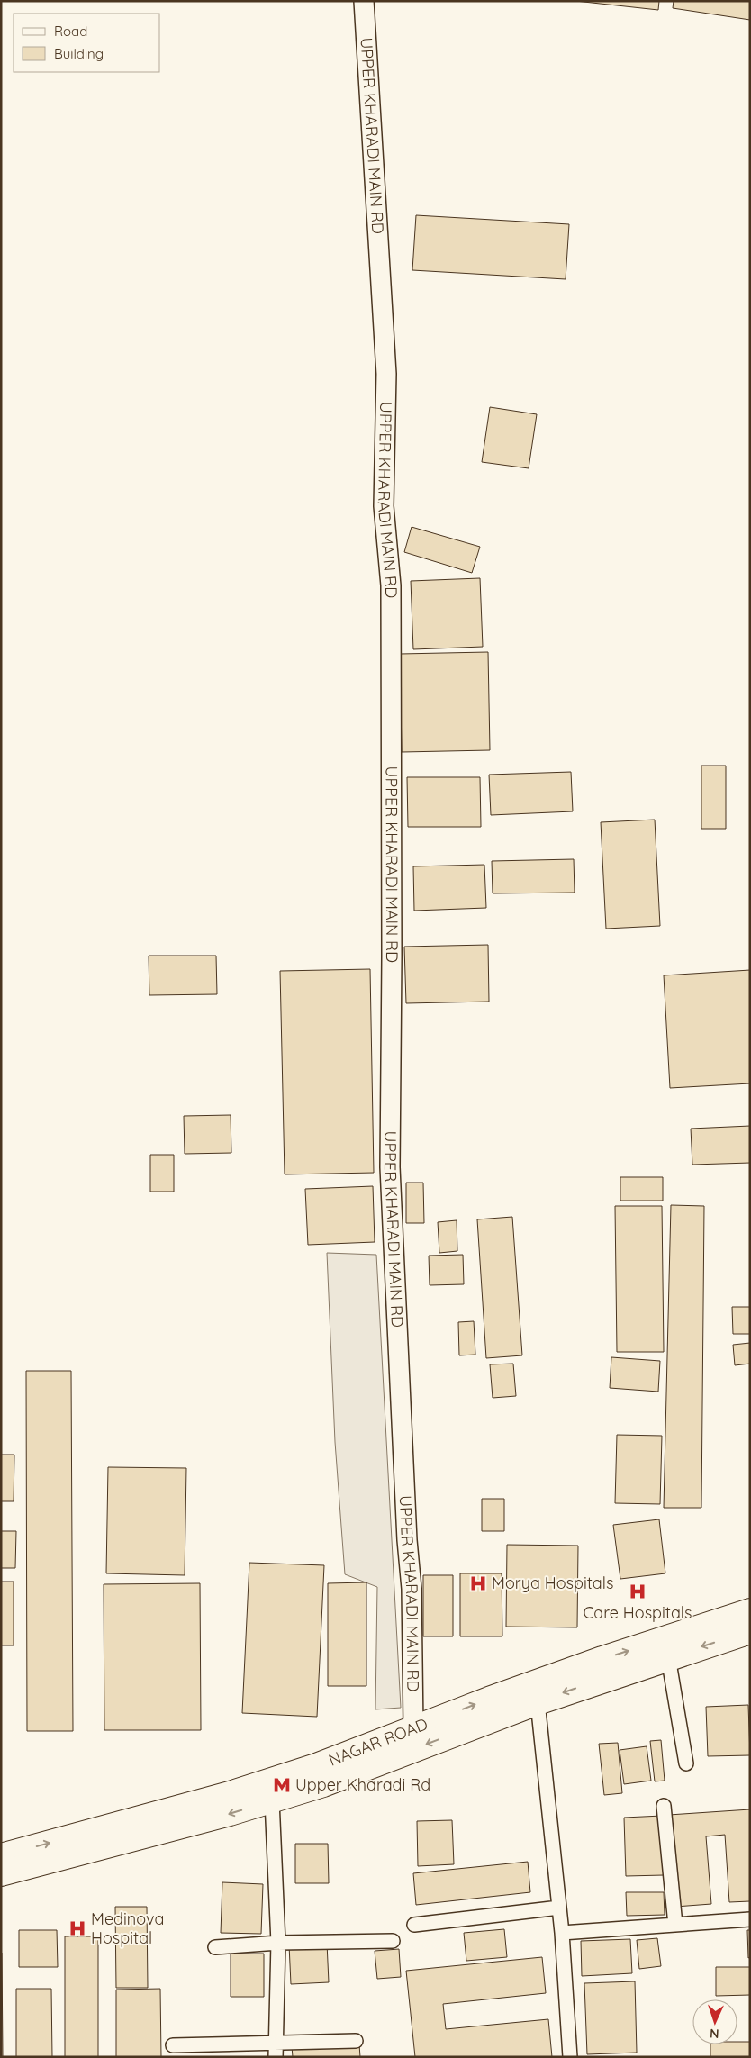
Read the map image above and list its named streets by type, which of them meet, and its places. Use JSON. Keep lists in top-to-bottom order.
{
  "streets": {
    "highway": ["NAGAR ROAD"],
    "street": ["UPPER KHARADI MAIN RD"]
  },
  "crossings": [
    ["UPPER KHARADI MAIN RD", "NAGAR ROAD"]
  ],
  "places": {
    "hospital": ["Morya Hospitals", "Care Hospitals", "Medinova Hospital"],
    "metro station": ["Upper Kharadi Rd"]
  },
  "legend": ["Road", "Building"],
  "north": "bottom"
}
